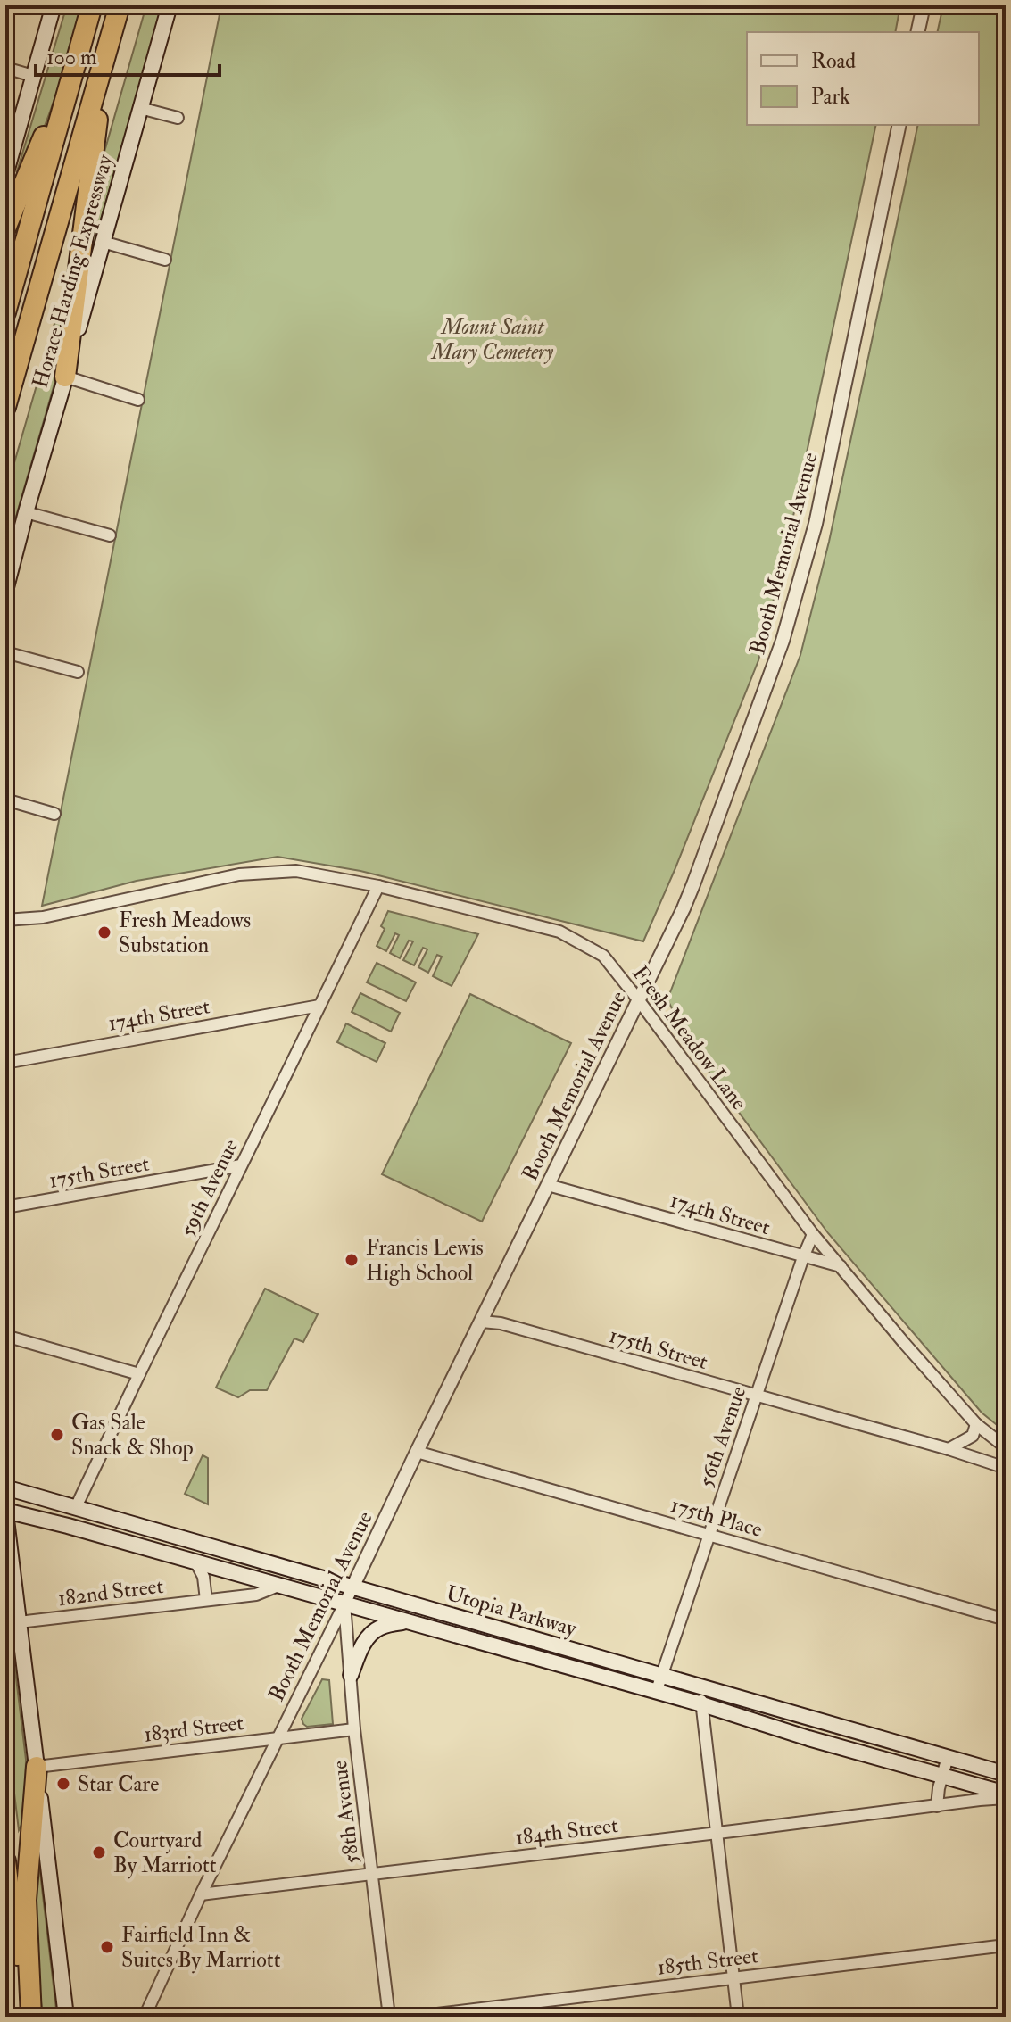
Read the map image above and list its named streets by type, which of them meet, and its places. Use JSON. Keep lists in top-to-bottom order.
{
  "streets": {
    "main road": ["Horace Harding Expressway", "Utopia Parkway"],
    "street": [
      "Booth Memorial Avenue",
      "174th Street",
      "Fresh Meadow Lane",
      "175th Street",
      "59th Avenue",
      "56th Avenue",
      "175th Place",
      "182nd Street",
      "183rd Street",
      "58th Avenue",
      "184th Street",
      "185th Street"
    ]
  },
  "crossings": [
    ["Booth Memorial Avenue", "174th Street"],
    ["Booth Memorial Avenue", "Fresh Meadow Lane"],
    ["Booth Memorial Avenue", "175th Street"],
    ["Booth Memorial Avenue", "175th Place"],
    ["Booth Memorial Avenue", "Utopia Parkway"],
    ["Booth Memorial Avenue", "183rd Street"],
    ["Booth Memorial Avenue", "58th Avenue"],
    ["Booth Memorial Avenue", "184th Street"],
    ["174th Street", "Fresh Meadow Lane"],
    ["174th Street", "59th Avenue"],
    ["174th Street", "56th Avenue"],
    ["Fresh Meadow Lane", "59th Avenue"],
    ["Fresh Meadow Lane", "56th Avenue"],
    ["175th Street", "59th Avenue"],
    ["175th Street", "56th Avenue"],
    ["59th Avenue", "Utopia Parkway"],
    ["56th Avenue", "175th Place"],
    ["56th Avenue", "Utopia Parkway"],
    ["182nd Street", "Utopia Parkway"],
    ["Utopia Parkway", "58th Avenue"],
    ["Utopia Parkway", "184th Street"],
    ["183rd Street", "58th Avenue"],
    ["58th Avenue", "184th Street"]
  ],
  "parks": ["Mount Saint Mary Cemetery"],
  "places": [
    "Fresh Meadows Substation",
    "Francis Lewis High School",
    "Gas Sale Snack & Shop",
    "Star Care",
    "Courtyard By Marriott",
    "Fairfield Inn & Suites By Marriott"
  ],
  "legend": ["Road", "Park"],
  "scale_bar": "100 m"
}
